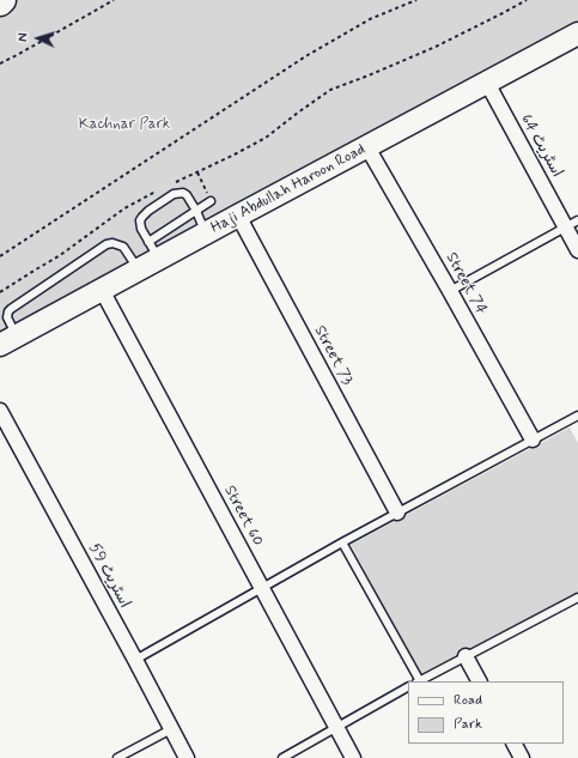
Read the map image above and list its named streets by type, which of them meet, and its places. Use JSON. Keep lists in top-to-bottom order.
{
  "streets": {
    "street": [
      "اسٹریٹ 64",
      "Haji Abdullah Haroon Road",
      "Street 74",
      "Street 73",
      "Street 60",
      "اسٹریٹ 59"
    ]
  },
  "crossings": [
    ["اسٹریٹ 64", "Haji Abdullah Haroon Road"],
    ["Haji Abdullah Haroon Road", "Street 74"],
    ["Haji Abdullah Haroon Road", "Street 73"],
    ["Haji Abdullah Haroon Road", "Street 60"]
  ],
  "parks": ["Kachnar Park"],
  "legend": ["Road", "Park"],
  "north": "left"
}
